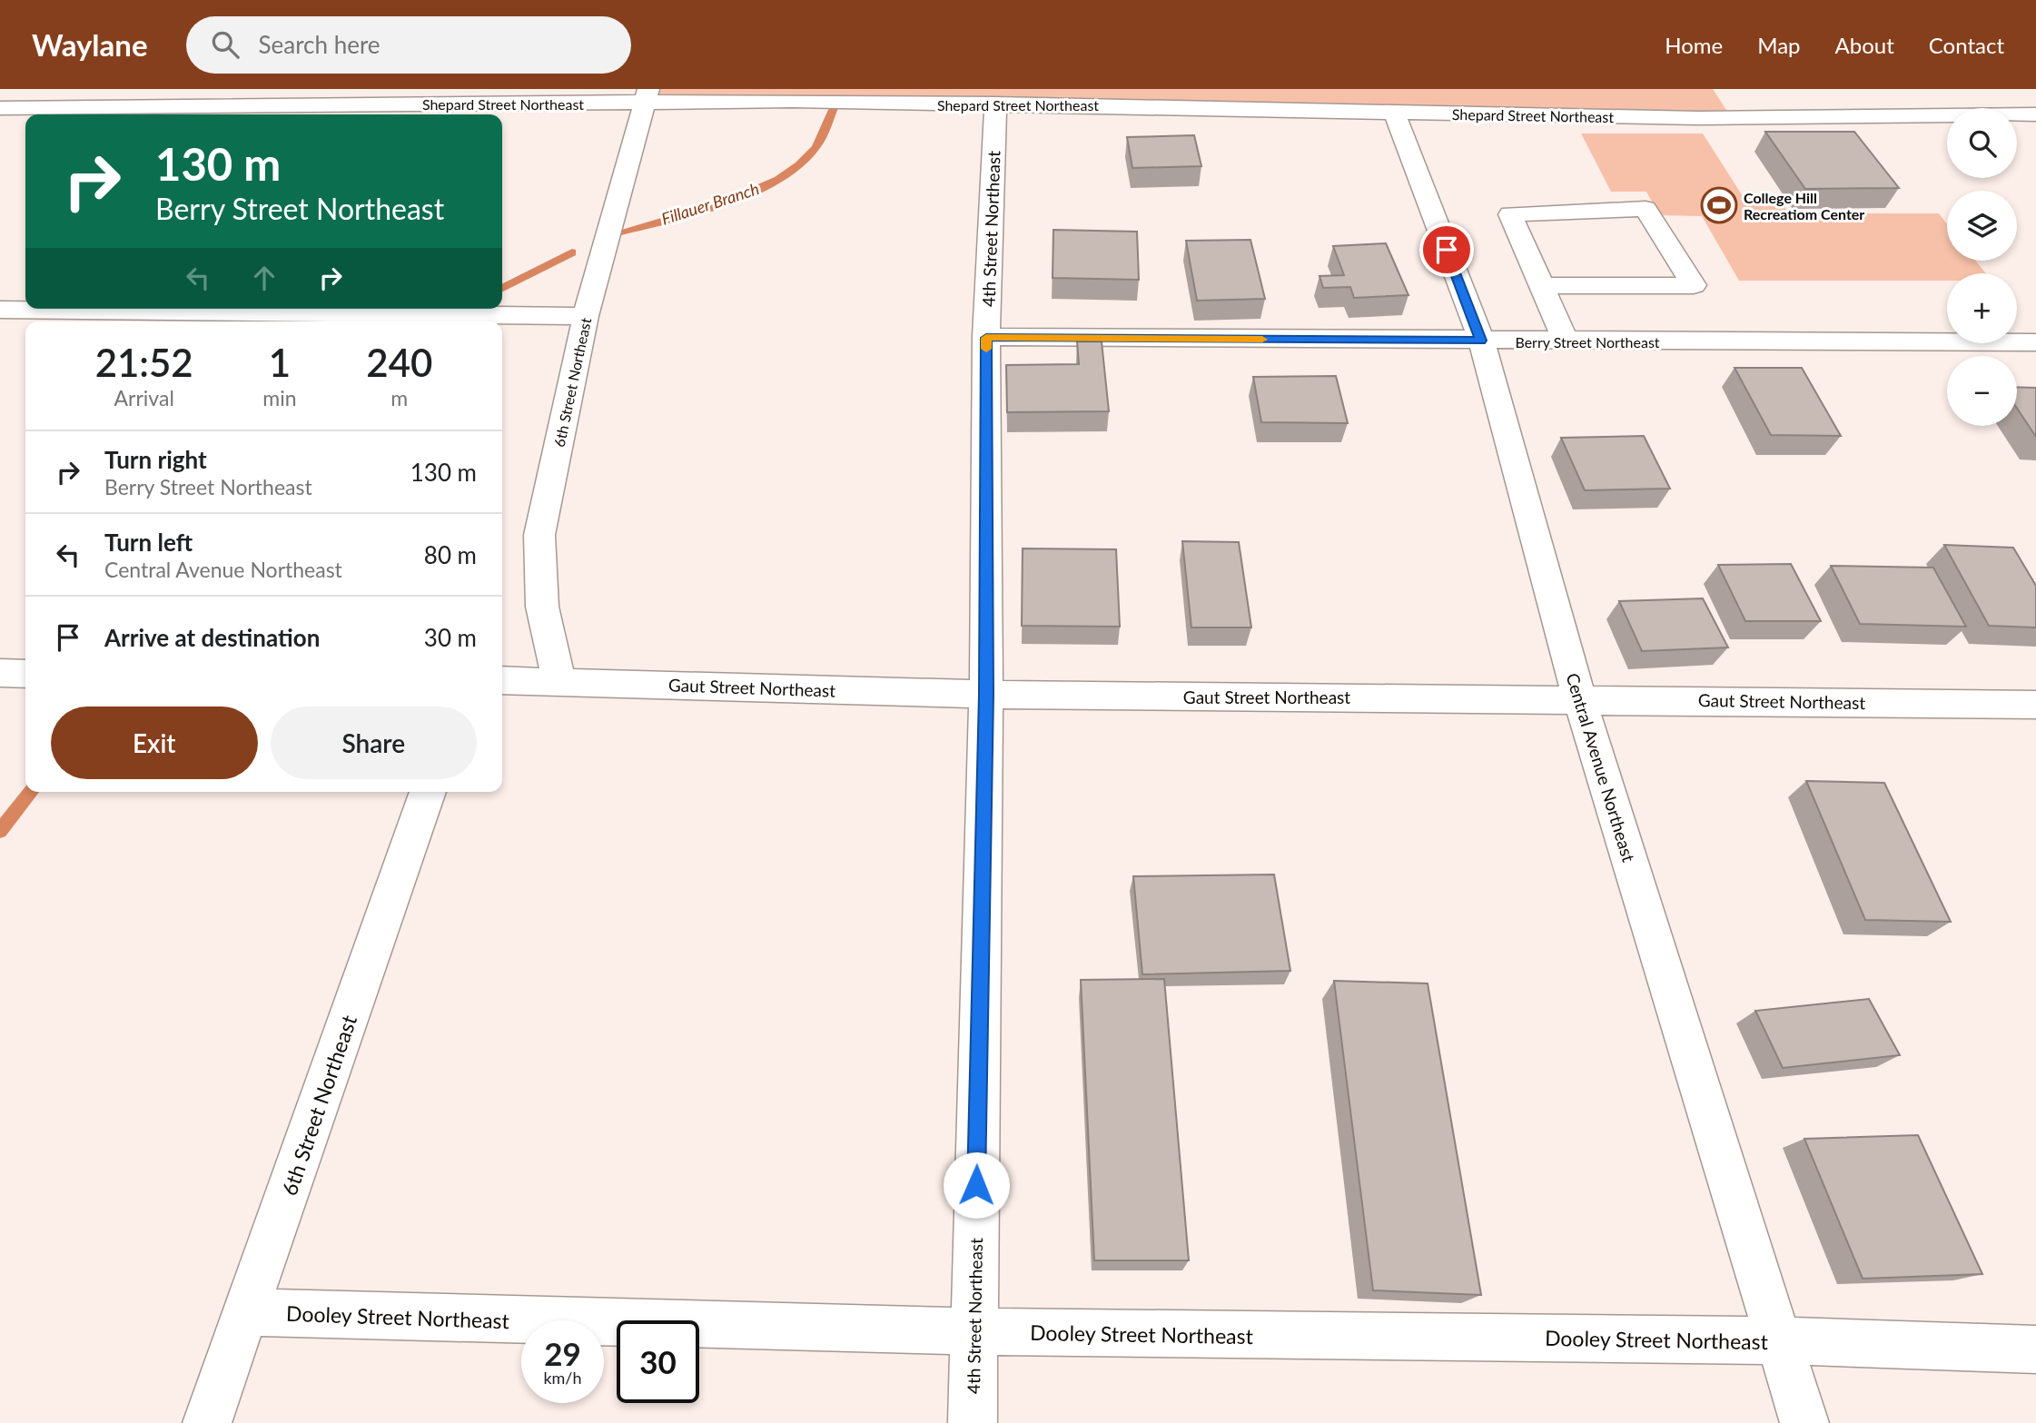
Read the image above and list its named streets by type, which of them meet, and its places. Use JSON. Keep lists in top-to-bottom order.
{
  "streets": {
    "street": [
      "Shepard Street Northeast",
      "4th Street Northeast",
      "Berry Street Northeast",
      "6th Street Northeast",
      "Gaut Street Northeast",
      "Central Avenue Northeast",
      "Dooley Street Northeast"
    ]
  },
  "crossings": [
    ["Shepard Street Northeast", "4th Street Northeast"],
    ["Shepard Street Northeast", "6th Street Northeast"],
    ["Shepard Street Northeast", "Central Avenue Northeast"],
    ["4th Street Northeast", "Berry Street Northeast"],
    ["4th Street Northeast", "Gaut Street Northeast"],
    ["4th Street Northeast", "Dooley Street Northeast"],
    ["Berry Street Northeast", "Central Avenue Northeast"],
    ["6th Street Northeast", "Gaut Street Northeast"],
    ["6th Street Northeast", "Dooley Street Northeast"],
    ["Gaut Street Northeast", "Central Avenue Northeast"],
    ["Central Avenue Northeast", "Dooley Street Northeast"]
  ],
  "water": ["Fillauer Branch"],
  "places": {
    "sports": ["College Hill Recreatiom Center"]
  },
  "page": {
    "header": "Waylane",
    "search": "Search here",
    "nav": [
      "Home",
      "Map",
      "About",
      "Contact"
    ],
    "map_buttons": ["+", "−"],
    "turn": ["130 m", "Berry Street Northeast"],
    "eta": [
      "21:52",
      "Arrival",
      "1",
      "min",
      "240",
      "m"
    ],
    "list": [
      {
        "name": "Turn right",
        "note": "Berry Street Northeast",
        "value": "130 m"
      },
      {
        "name": "Turn left",
        "note": "Central Avenue Northeast",
        "value": "80 m"
      },
      {
        "name": "Arrive at destination",
        "value": "30 m"
      }
    ],
    "buttons": ["Exit", "Share"],
    "speed": "29 km/h",
    "limit": "30"
  }
}
